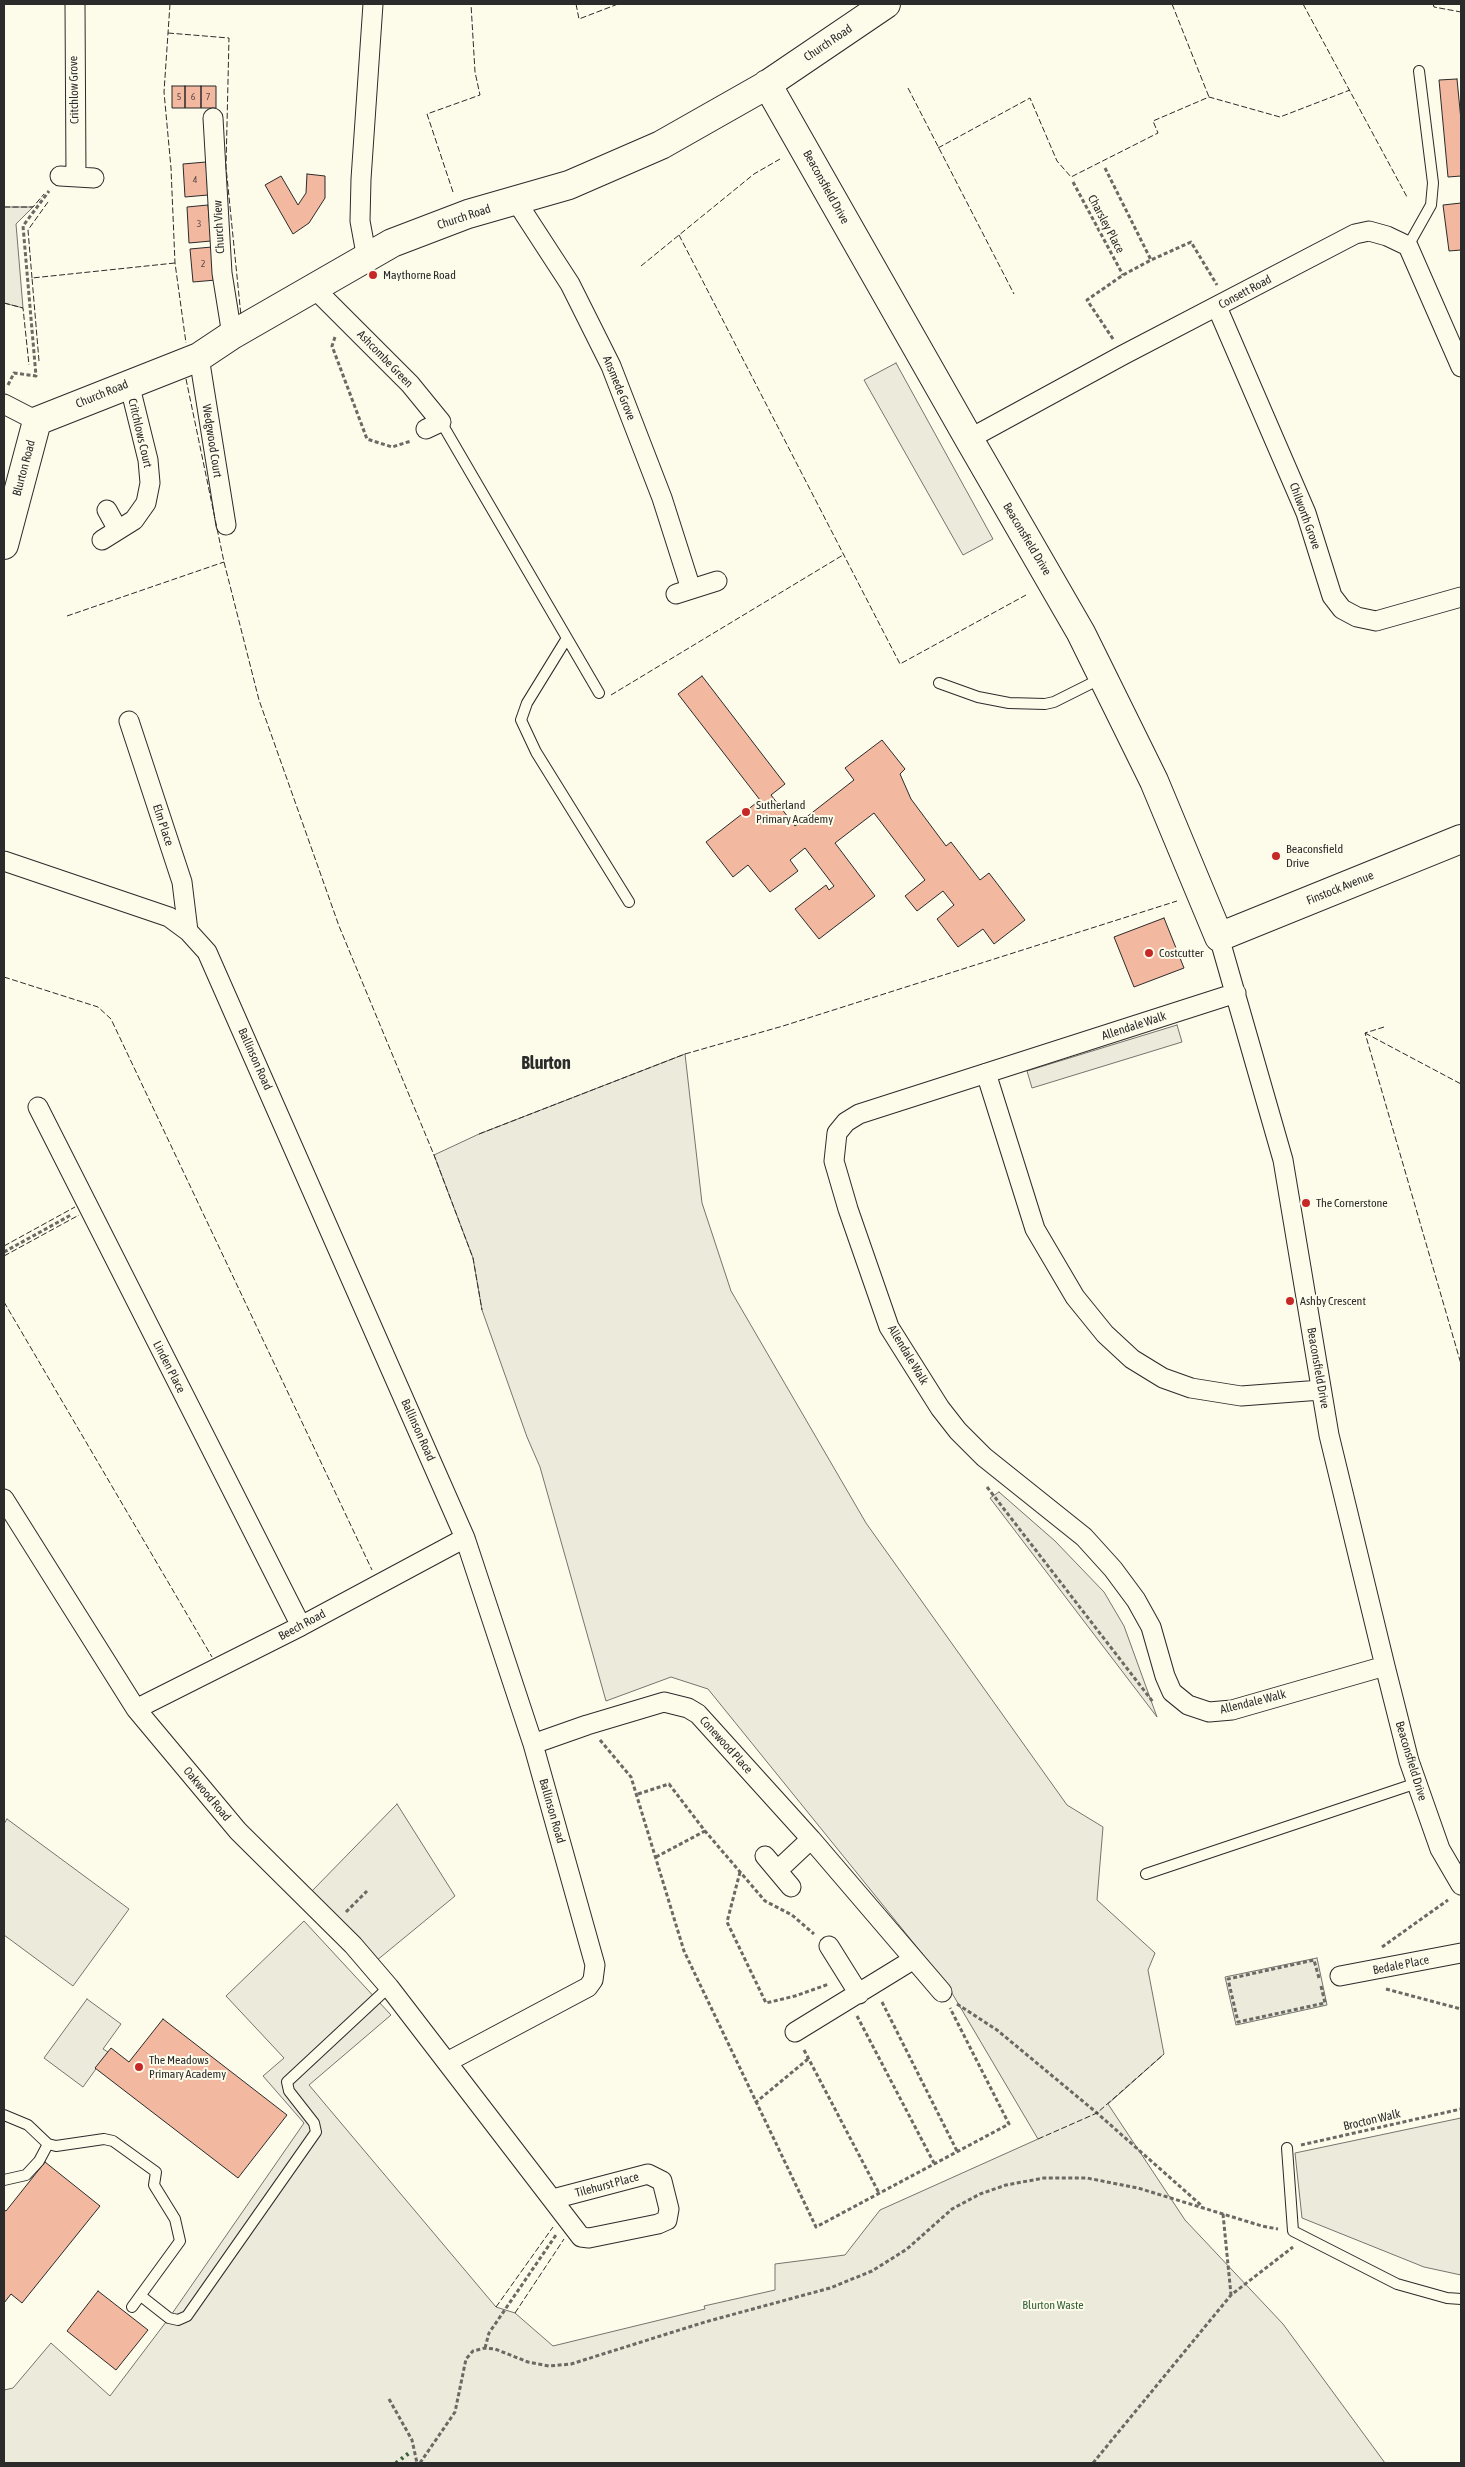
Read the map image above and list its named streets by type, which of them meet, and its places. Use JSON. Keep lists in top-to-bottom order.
{
  "streets": {
    "street": [
      "Church Road",
      "Critchlow Grove",
      "Beaconsfield Drive",
      "Church View",
      "Consett Road",
      "Ashcombe Green",
      "Ansmede Grove",
      "Critchlows Court",
      "Wedgwood Court",
      "Blurton Road",
      "Chilworth Grove",
      "Elm Place",
      "Finstock Avenue",
      "Allendale Walk",
      "Ballinson Road",
      "Linden Place",
      "Beech Road",
      "Conewood Place",
      "Oakwood Road",
      "Bedale Place",
      "Tilehurst Place"
    ],
    "path": ["Charsley Place", "Brocton Walk"]
  },
  "crossings": [
    ["Church Road", "Beaconsfield Drive"],
    ["Church Road", "Church View"],
    ["Church Road", "Ashcombe Green"],
    ["Church Road", "Ansmede Grove"],
    ["Church Road", "Critchlows Court"],
    ["Church Road", "Wedgwood Court"],
    ["Church Road", "Blurton Road"],
    ["Beaconsfield Drive", "Consett Road"],
    ["Beaconsfield Drive", "Finstock Avenue"],
    ["Beaconsfield Drive", "Allendale Walk"],
    ["Consett Road", "Chilworth Grove"],
    ["Elm Place", "Ballinson Road"],
    ["Ballinson Road", "Beech Road"],
    ["Ballinson Road", "Conewood Place"],
    ["Ballinson Road", "Oakwood Road"],
    ["Ballinson Road", "Tilehurst Place"],
    ["Linden Place", "Beech Road"],
    ["Beech Road", "Oakwood Road"],
    ["Oakwood Road", "Tilehurst Place"]
  ],
  "districts": ["Blurton"],
  "parks": ["Blurton Waste"],
  "places": [
    "Maythorne Road",
    "Sutherland Primary Academy",
    "Beaconsfield Drive",
    "Costcutter",
    "The Cornerstone",
    "Ashby Crescent",
    "The Meadows Primary Academy"
  ],
  "house_numbers": [
    "5",
    "6",
    "7",
    "4",
    "3",
    "2"
  ]
}
